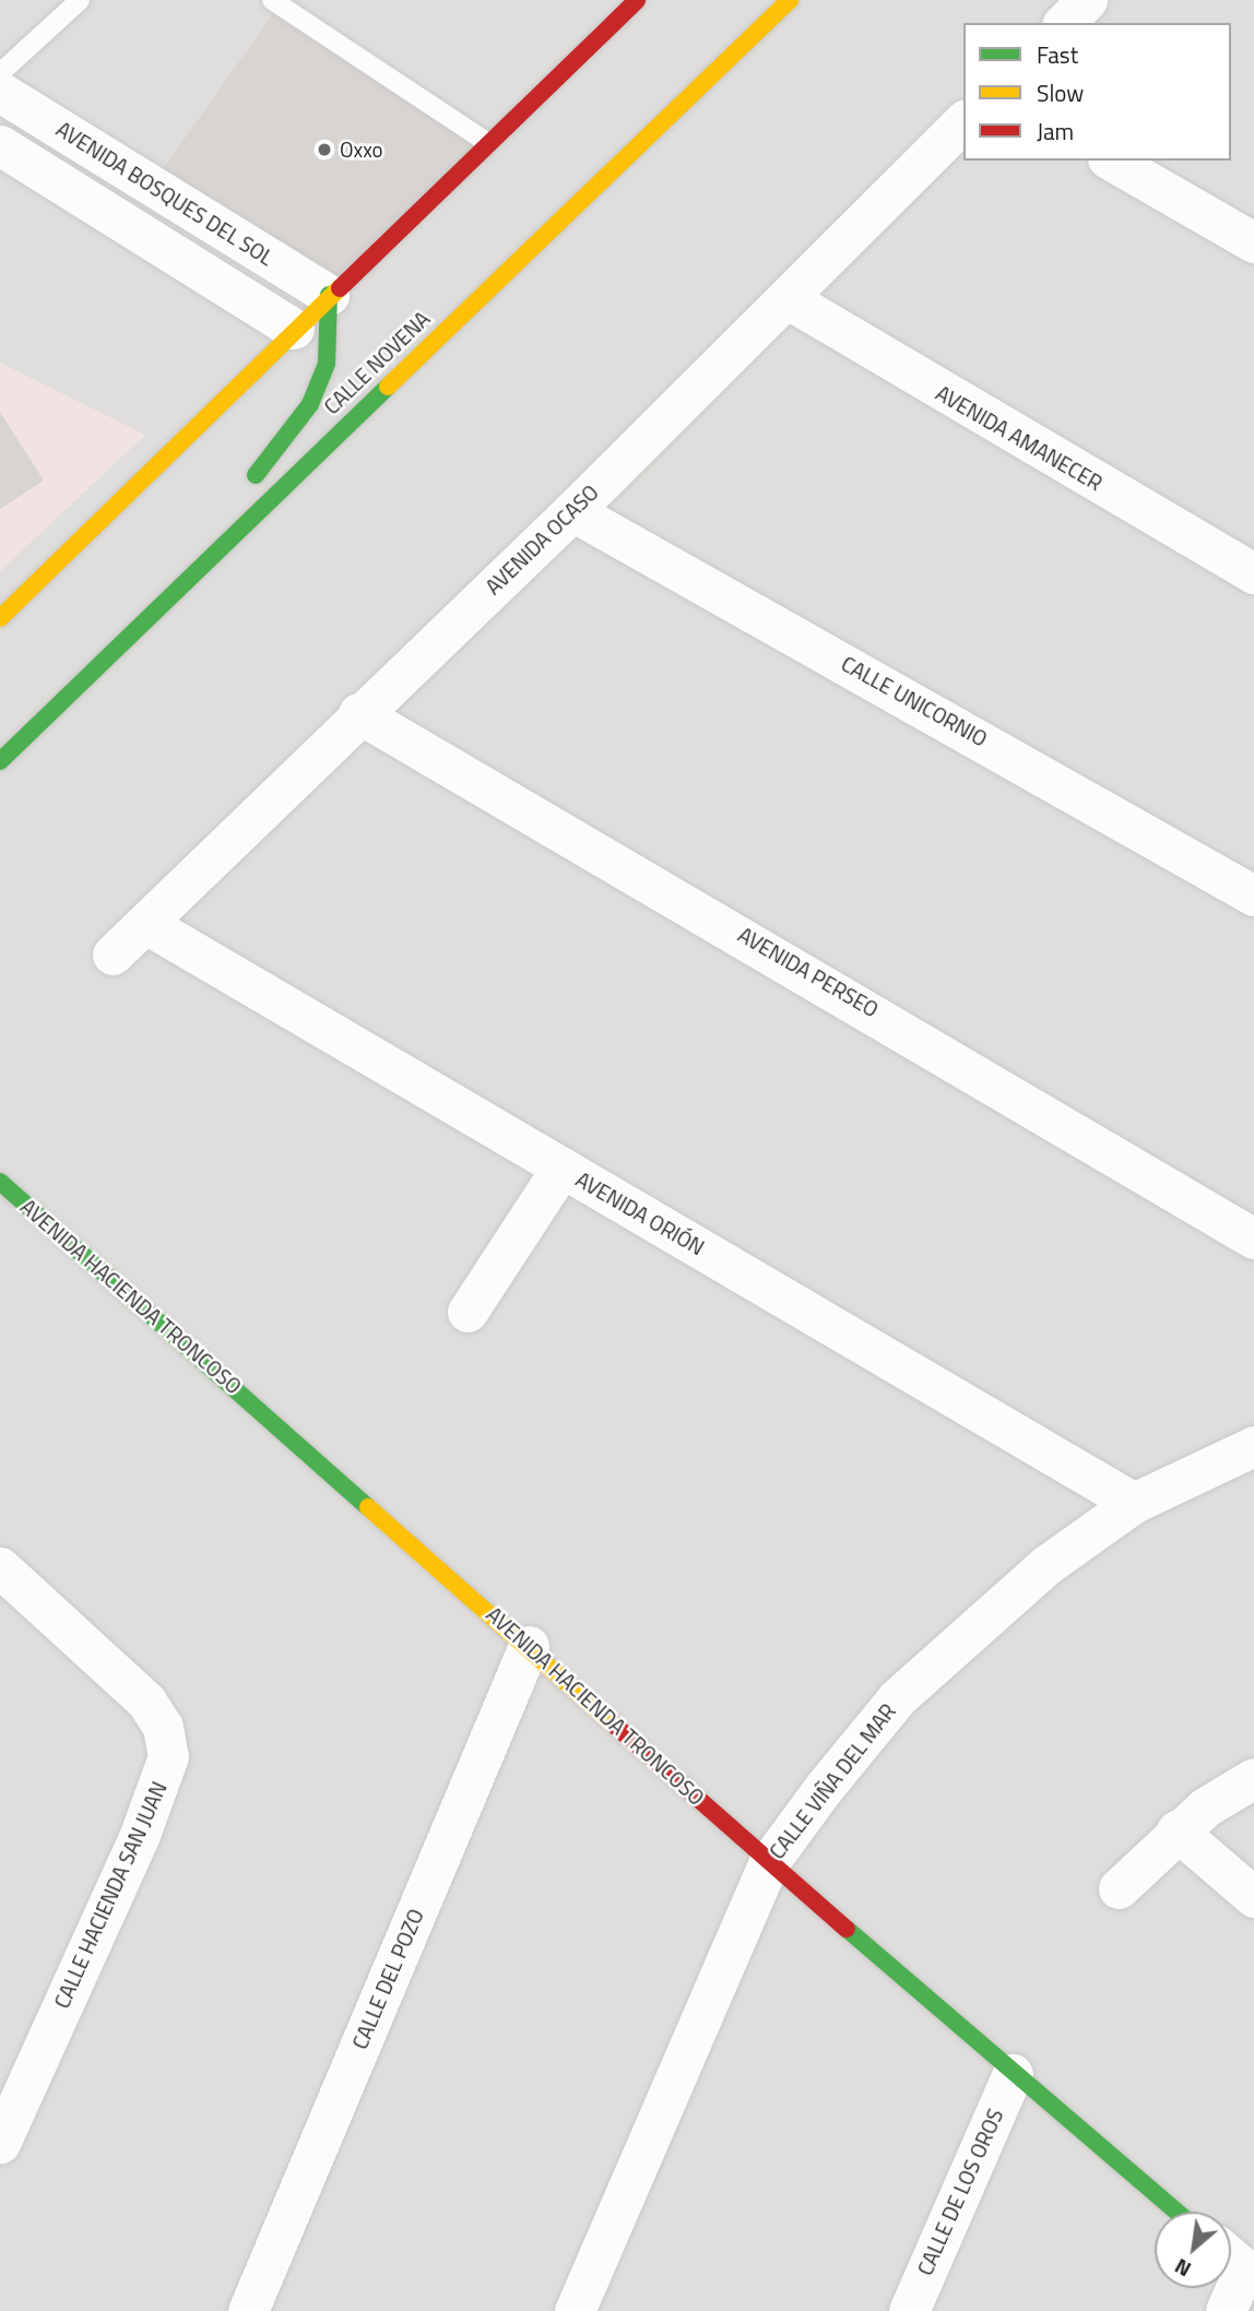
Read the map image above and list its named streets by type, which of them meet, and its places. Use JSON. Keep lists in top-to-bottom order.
{
  "streets": {
    "main road": ["CALLE NOVENA", "AVENIDA HACIENDA TRONCOSO"],
    "street": [
      "AVENIDA BOSQUES DEL SOL",
      "AVENIDA AMANECER",
      "AVENIDA OCASO",
      "CALLE UNICORNIO",
      "AVENIDA PERSEO",
      "AVENIDA ORIÓN",
      "CALLE VIÑA DEL MAR",
      "CALLE HACIENDA SAN JUAN",
      "CALLE DEL POZO",
      "CALLE DE LOS OROS"
    ]
  },
  "crossings": [
    ["AVENIDA AMANECER", "AVENIDA OCASO"],
    ["AVENIDA OCASO", "CALLE UNICORNIO"],
    ["AVENIDA OCASO", "AVENIDA PERSEO"],
    ["AVENIDA OCASO", "AVENIDA ORIÓN"],
    ["AVENIDA ORIÓN", "CALLE VIÑA DEL MAR"],
    ["AVENIDA HACIENDA TRONCOSO", "CALLE VIÑA DEL MAR"],
    ["AVENIDA HACIENDA TRONCOSO", "CALLE DEL POZO"],
    ["AVENIDA HACIENDA TRONCOSO", "CALLE DE LOS OROS"]
  ],
  "places": ["Oxxo"],
  "legend": ["Fast", "Slow", "Jam"],
  "north": "bottom left"
}
